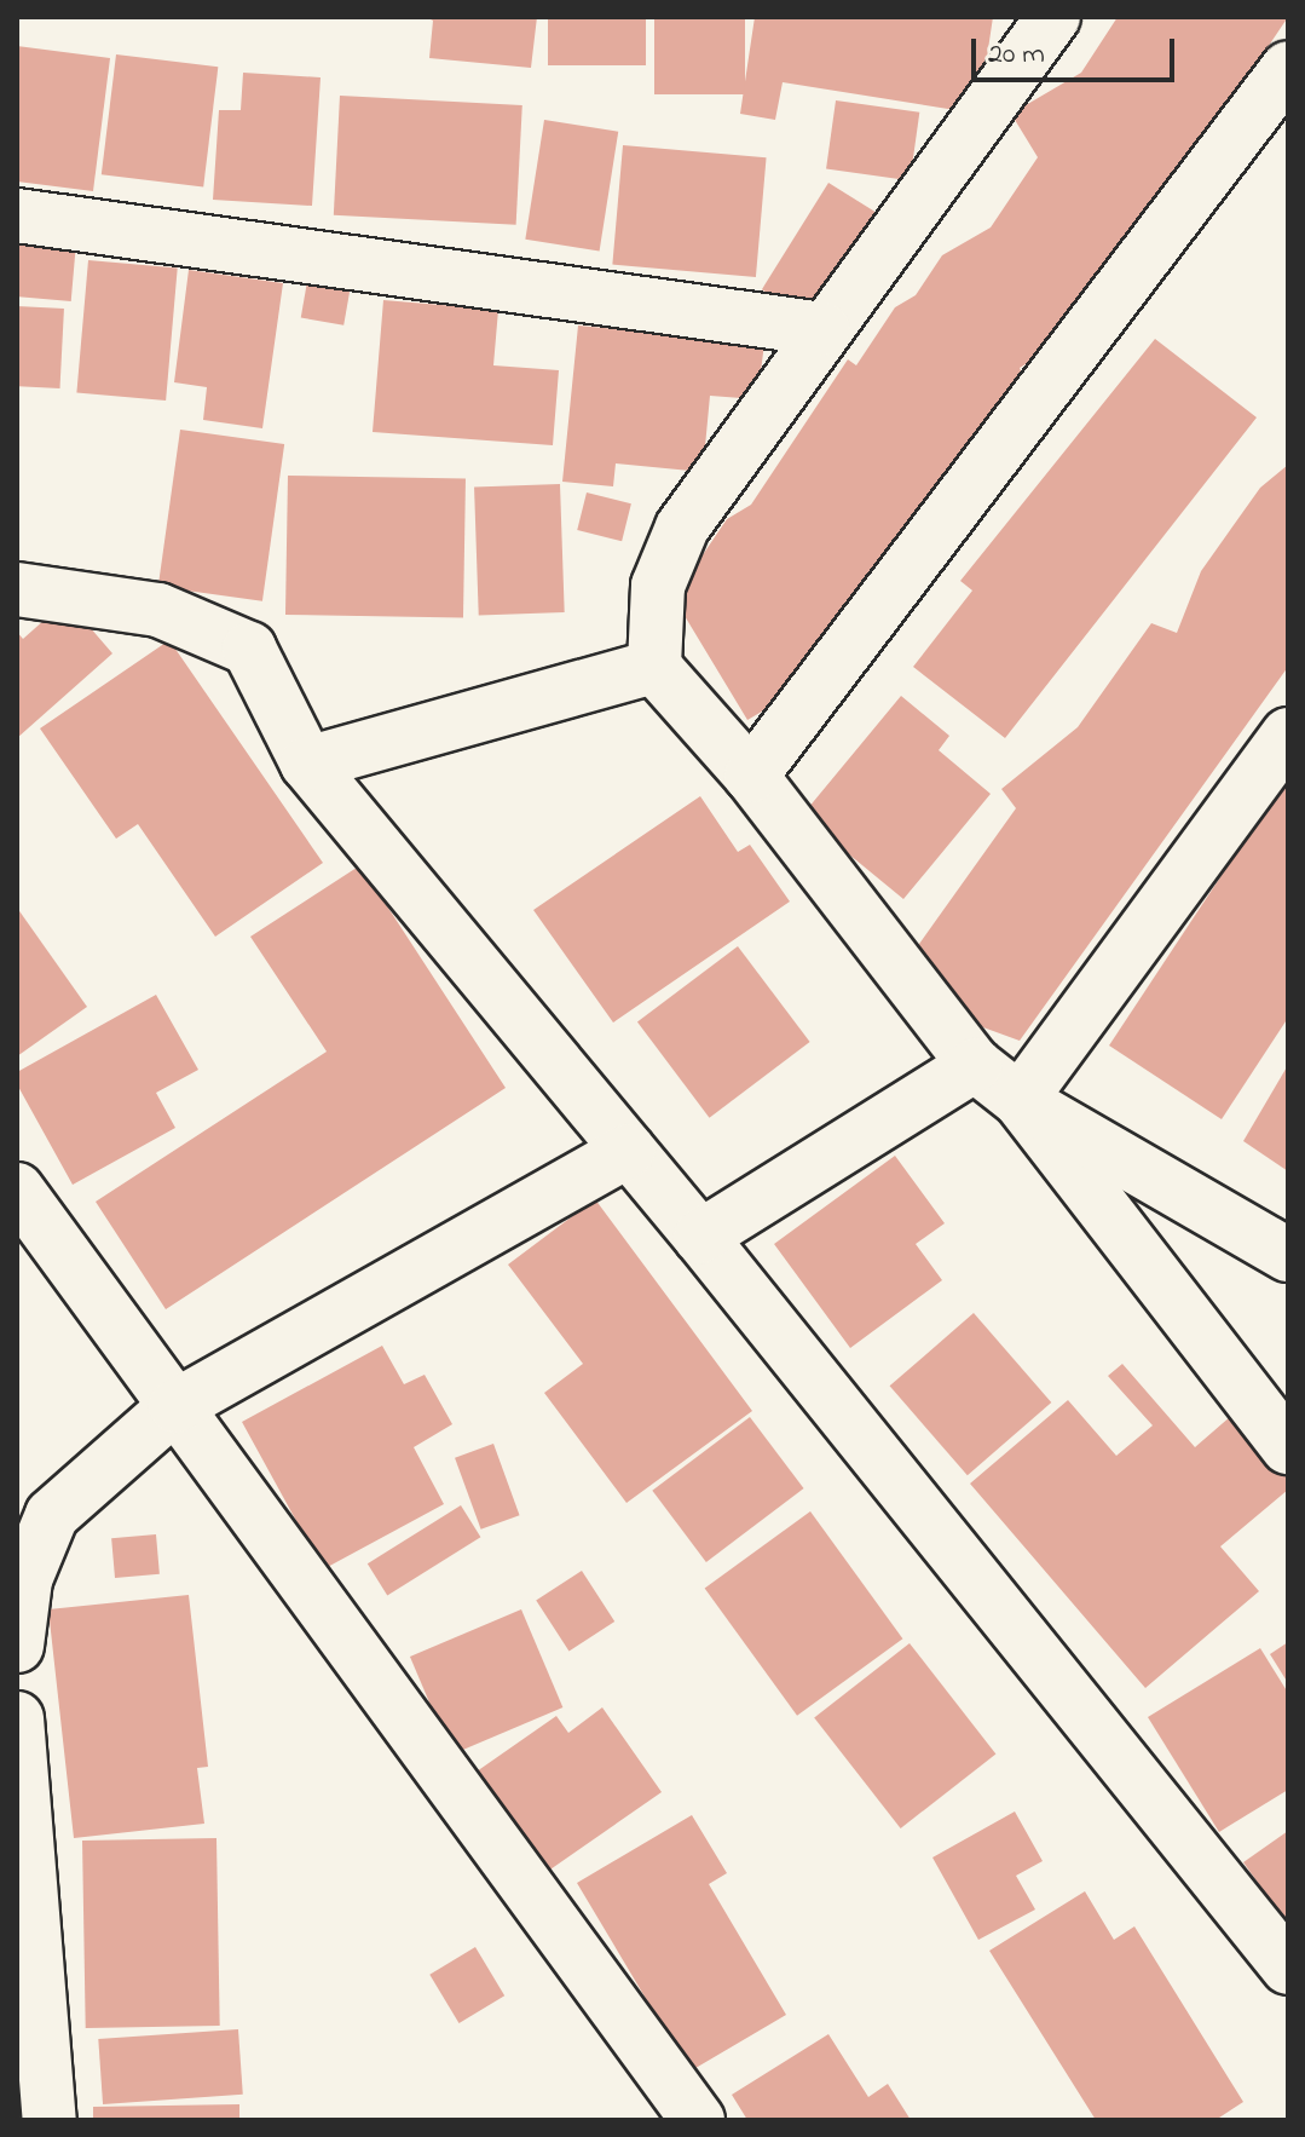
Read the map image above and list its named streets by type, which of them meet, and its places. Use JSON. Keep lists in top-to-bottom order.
{
  "scale_bar": "20 m"
}
